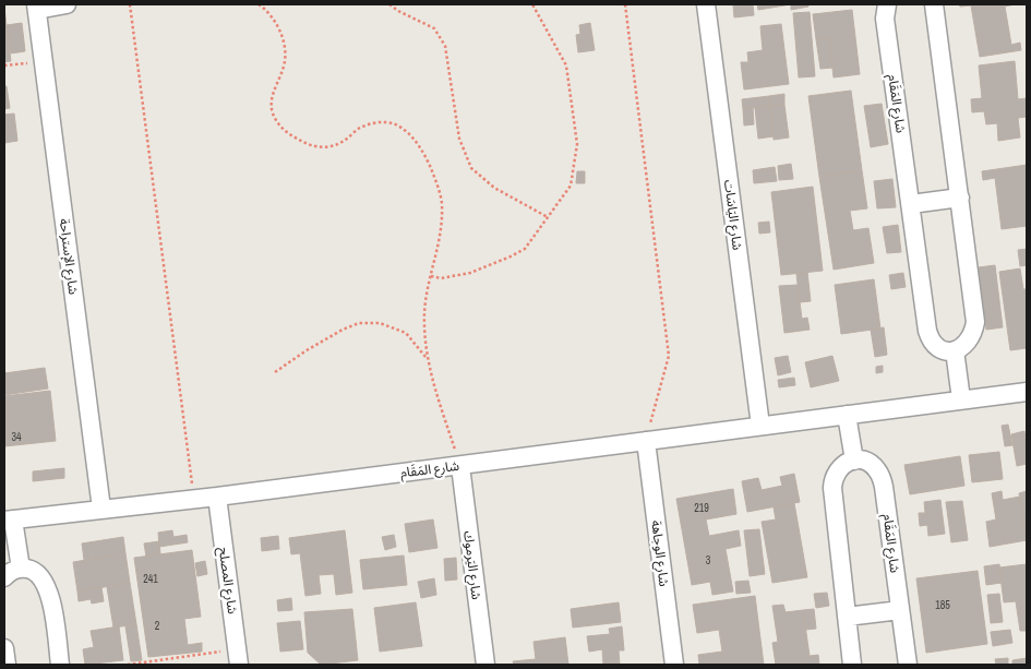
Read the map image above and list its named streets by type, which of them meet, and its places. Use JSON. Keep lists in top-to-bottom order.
{
  "streets": {
    "street": [
      "شارع المَقَام",
      "شارع اليَاسَات",
      "شارع الإستراحة",
      "شارع الوجاهة",
      "شارع اليَرموك",
      "شارع المصلح"
    ]
  },
  "crossings": [
    ["شارع المَقَام", "شارع اليَاسَات"],
    ["شارع المَقَام", "شارع الإستراحة"],
    ["شارع المَقَام", "شارع الوجاهة"],
    ["شارع المَقَام", "شارع اليَرموك"],
    ["شارع المَقَام", "شارع المصلح"]
  ],
  "house_numbers": [
    "34",
    "219",
    "3",
    "241",
    "185",
    "2"
  ]
}
